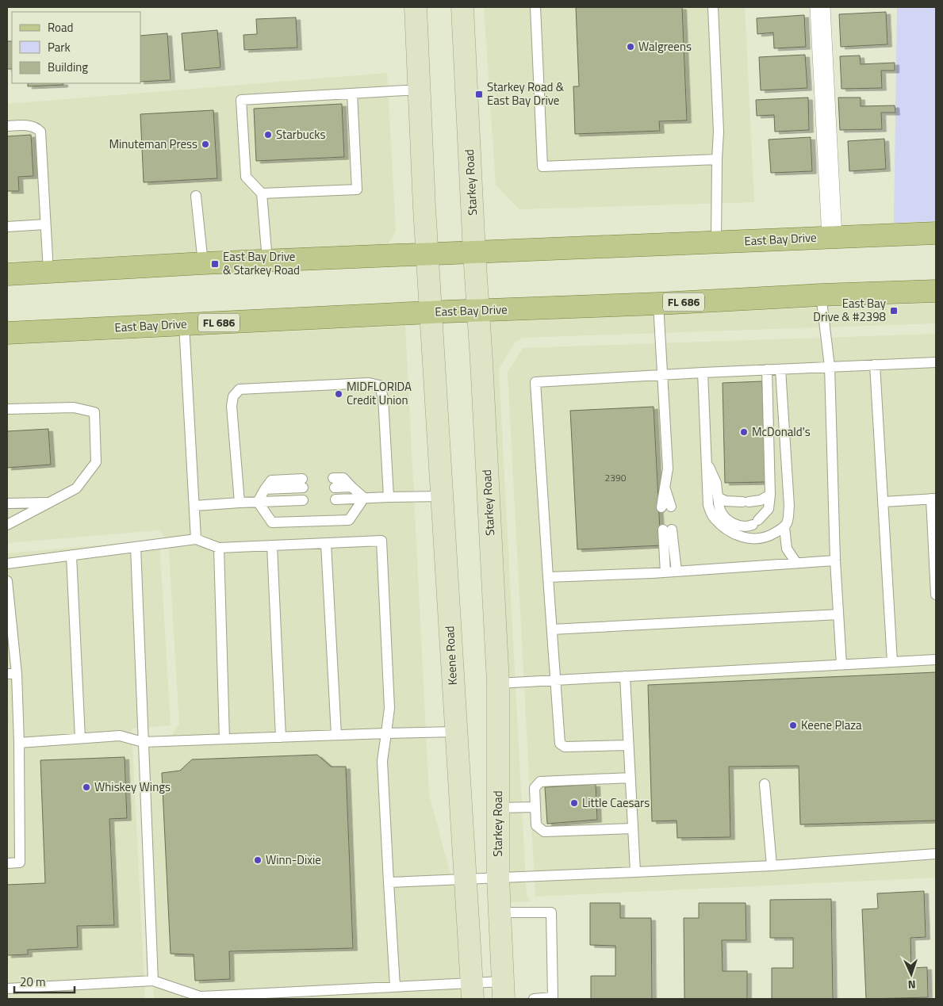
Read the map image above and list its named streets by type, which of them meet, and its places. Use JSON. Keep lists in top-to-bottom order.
{
  "streets": {
    "main road": [
      "Starkey Road",
      "East Bay Drive",
      "FL 686",
      "Keene Road"
    ]
  },
  "crossings": [
    ["Starkey Road", "East Bay Drive"],
    ["East Bay Drive", "Keene Road"]
  ],
  "places": {
    "other": [
      "Walgreens",
      "Starbucks",
      "Minuteman Press",
      "MIDFLORIDA Credit Union",
      "McDonald's",
      "Keene Plaza",
      "Whiskey Wings",
      "Little Caesars",
      "Winn-Dixie"
    ],
    "transit": ["Starkey Road & East Bay Drive", "East Bay Drive & Starkey Road", "East Bay Drive & #2398"]
  },
  "house_numbers": ["2390"],
  "legend": ["Road", "Park", "Building"],
  "scale_bar": "20 m",
  "north": "bottom"
}
